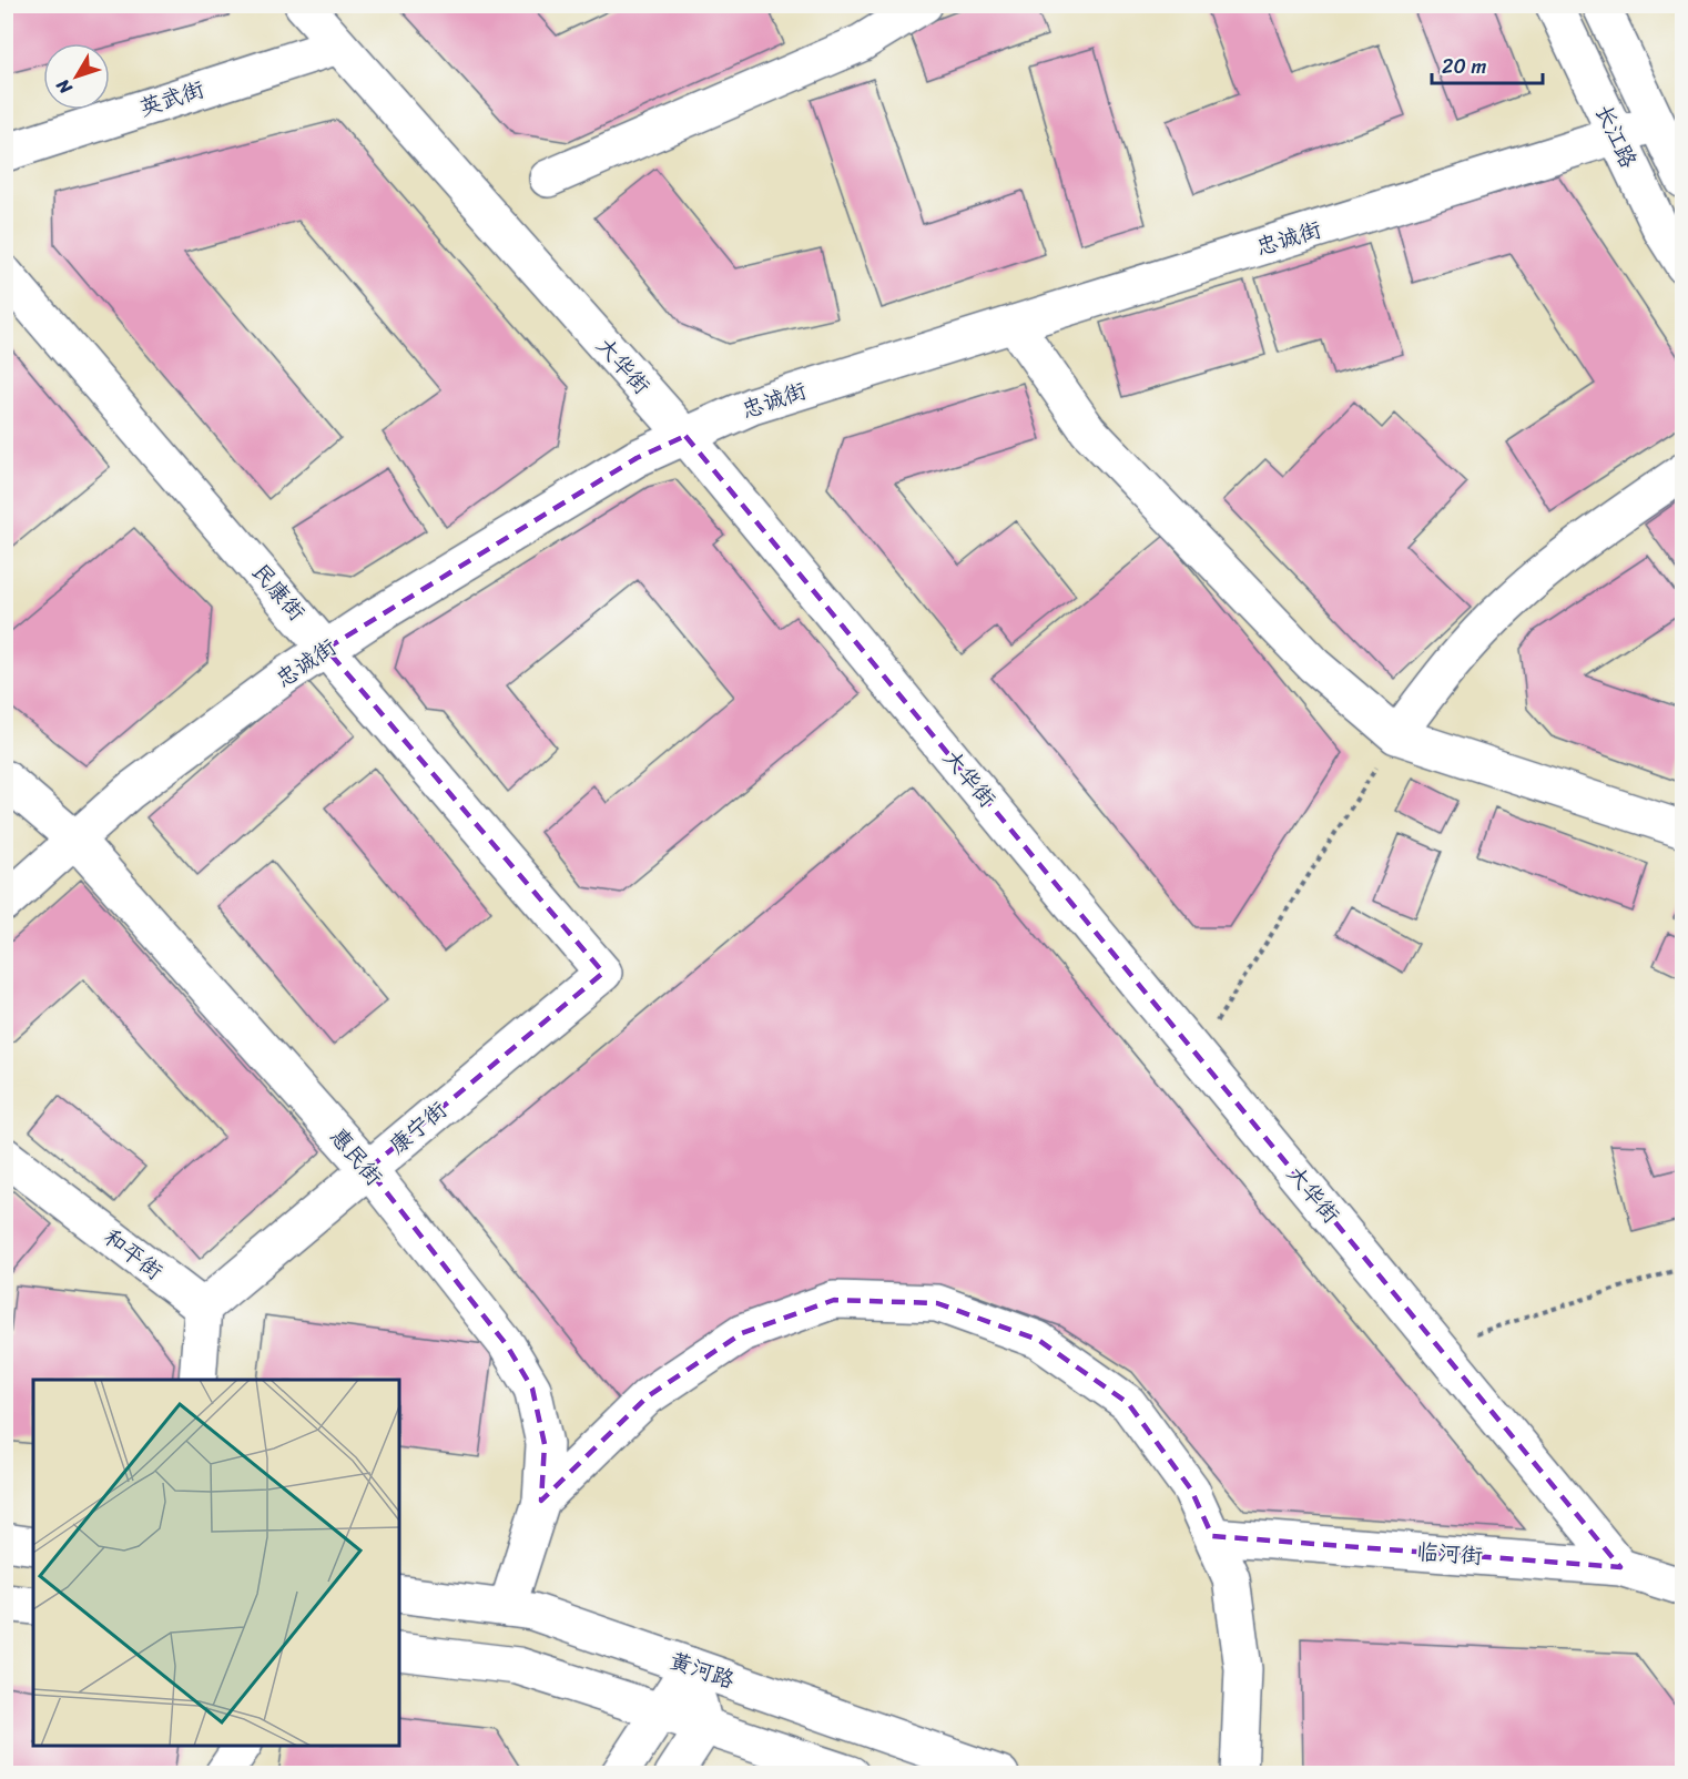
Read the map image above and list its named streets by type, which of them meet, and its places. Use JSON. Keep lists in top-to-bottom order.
{
  "streets": {
    "main road": [
      "英武街",
      "长江路",
      "忠诚街",
      "大华街",
      "民康街",
      "康宁街",
      "惠民街",
      "和平街",
      "临河街",
      "黄河路"
    ]
  },
  "crossings": [
    ["英武街", "大华街"],
    ["长江路", "忠诚街"],
    ["忠诚街", "大华街"],
    ["忠诚街", "民康街"],
    ["忠诚街", "惠民街"],
    ["大华街", "临河街"],
    ["民康街", "康宁街"],
    ["康宁街", "惠民街"],
    ["康宁街", "和平街"],
    ["惠民街", "黄河路"]
  ],
  "scale_bar": "20 m",
  "north": "bottom left"
}
